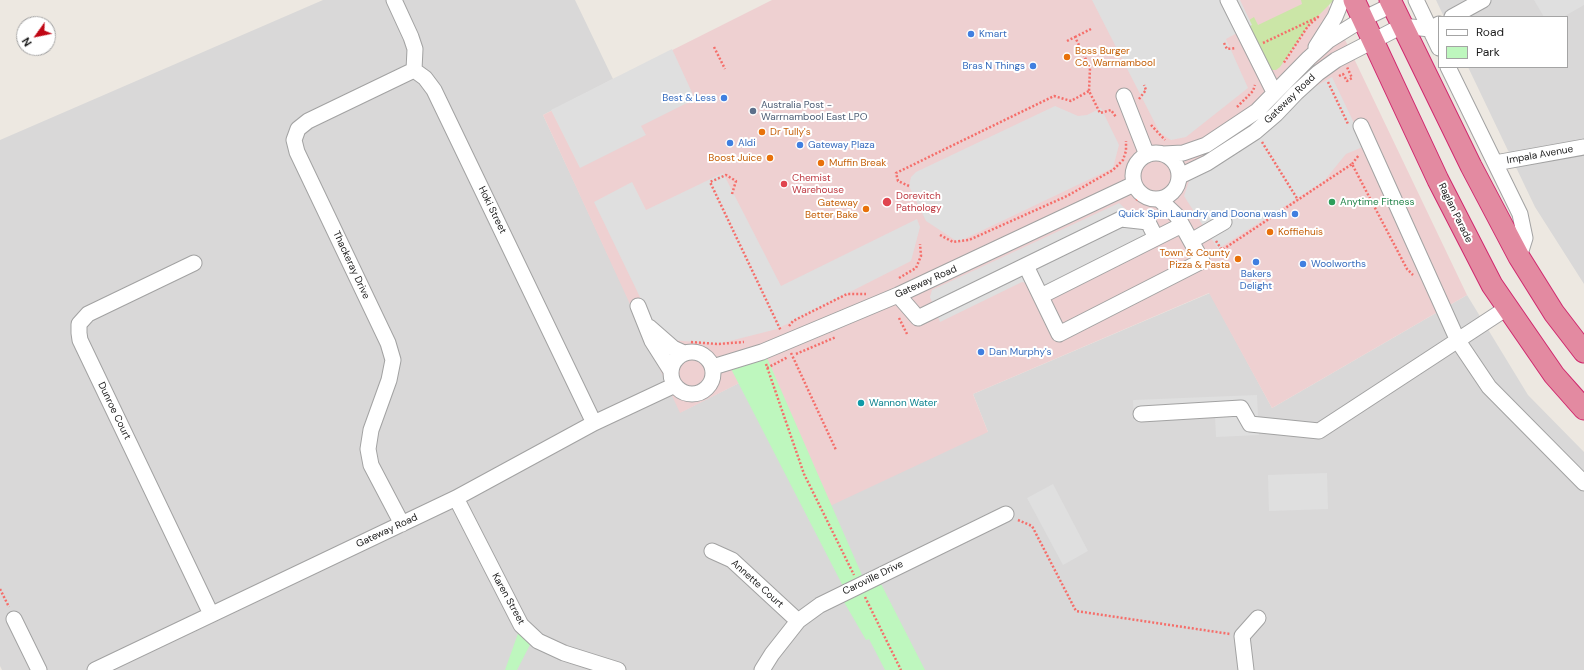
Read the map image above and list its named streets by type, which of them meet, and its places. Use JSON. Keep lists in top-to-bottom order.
{
  "streets": {
    "highway": ["Raglan Parade"],
    "street": [
      "Gateway Road",
      "Impala Avenue",
      "Hoki Street",
      "Thackeray Drive",
      "Dunroe Court",
      "Caroville Drive",
      "Annette Court",
      "Karen Street"
    ]
  },
  "crossings": [
    ["Gateway Road", "Hoki Street"],
    ["Gateway Road", "Raglan Parade"],
    ["Gateway Road", "Thackeray Drive"],
    ["Gateway Road", "Dunroe Court"],
    ["Gateway Road", "Karen Street"],
    ["Hoki Street", "Thackeray Drive"],
    ["Caroville Drive", "Annette Court"]
  ],
  "places": [
    "Kmart",
    "Boss Burger Co. Warrnambool",
    "Bras N Things",
    "Best & Less",
    "Australia Post - Warrnambool East LPO",
    "Dr Tully's",
    "Aldi",
    "Gateway Plaza",
    "Boost Juice",
    "Muffin Break",
    "Chemist Warehouse",
    "Dorevitch Pathology",
    "Anytime Fitness",
    "Gateway Better Bake",
    "Quick Spin Laundry and Doona wash",
    "Koffiehuis",
    "Town & County Pizza & Pasta",
    "Bakers Delight",
    "Woolworths",
    "Dan Murphy's",
    "Wannon Water"
  ],
  "legend": ["Road", "Park"],
  "north": "bottom left"
}
